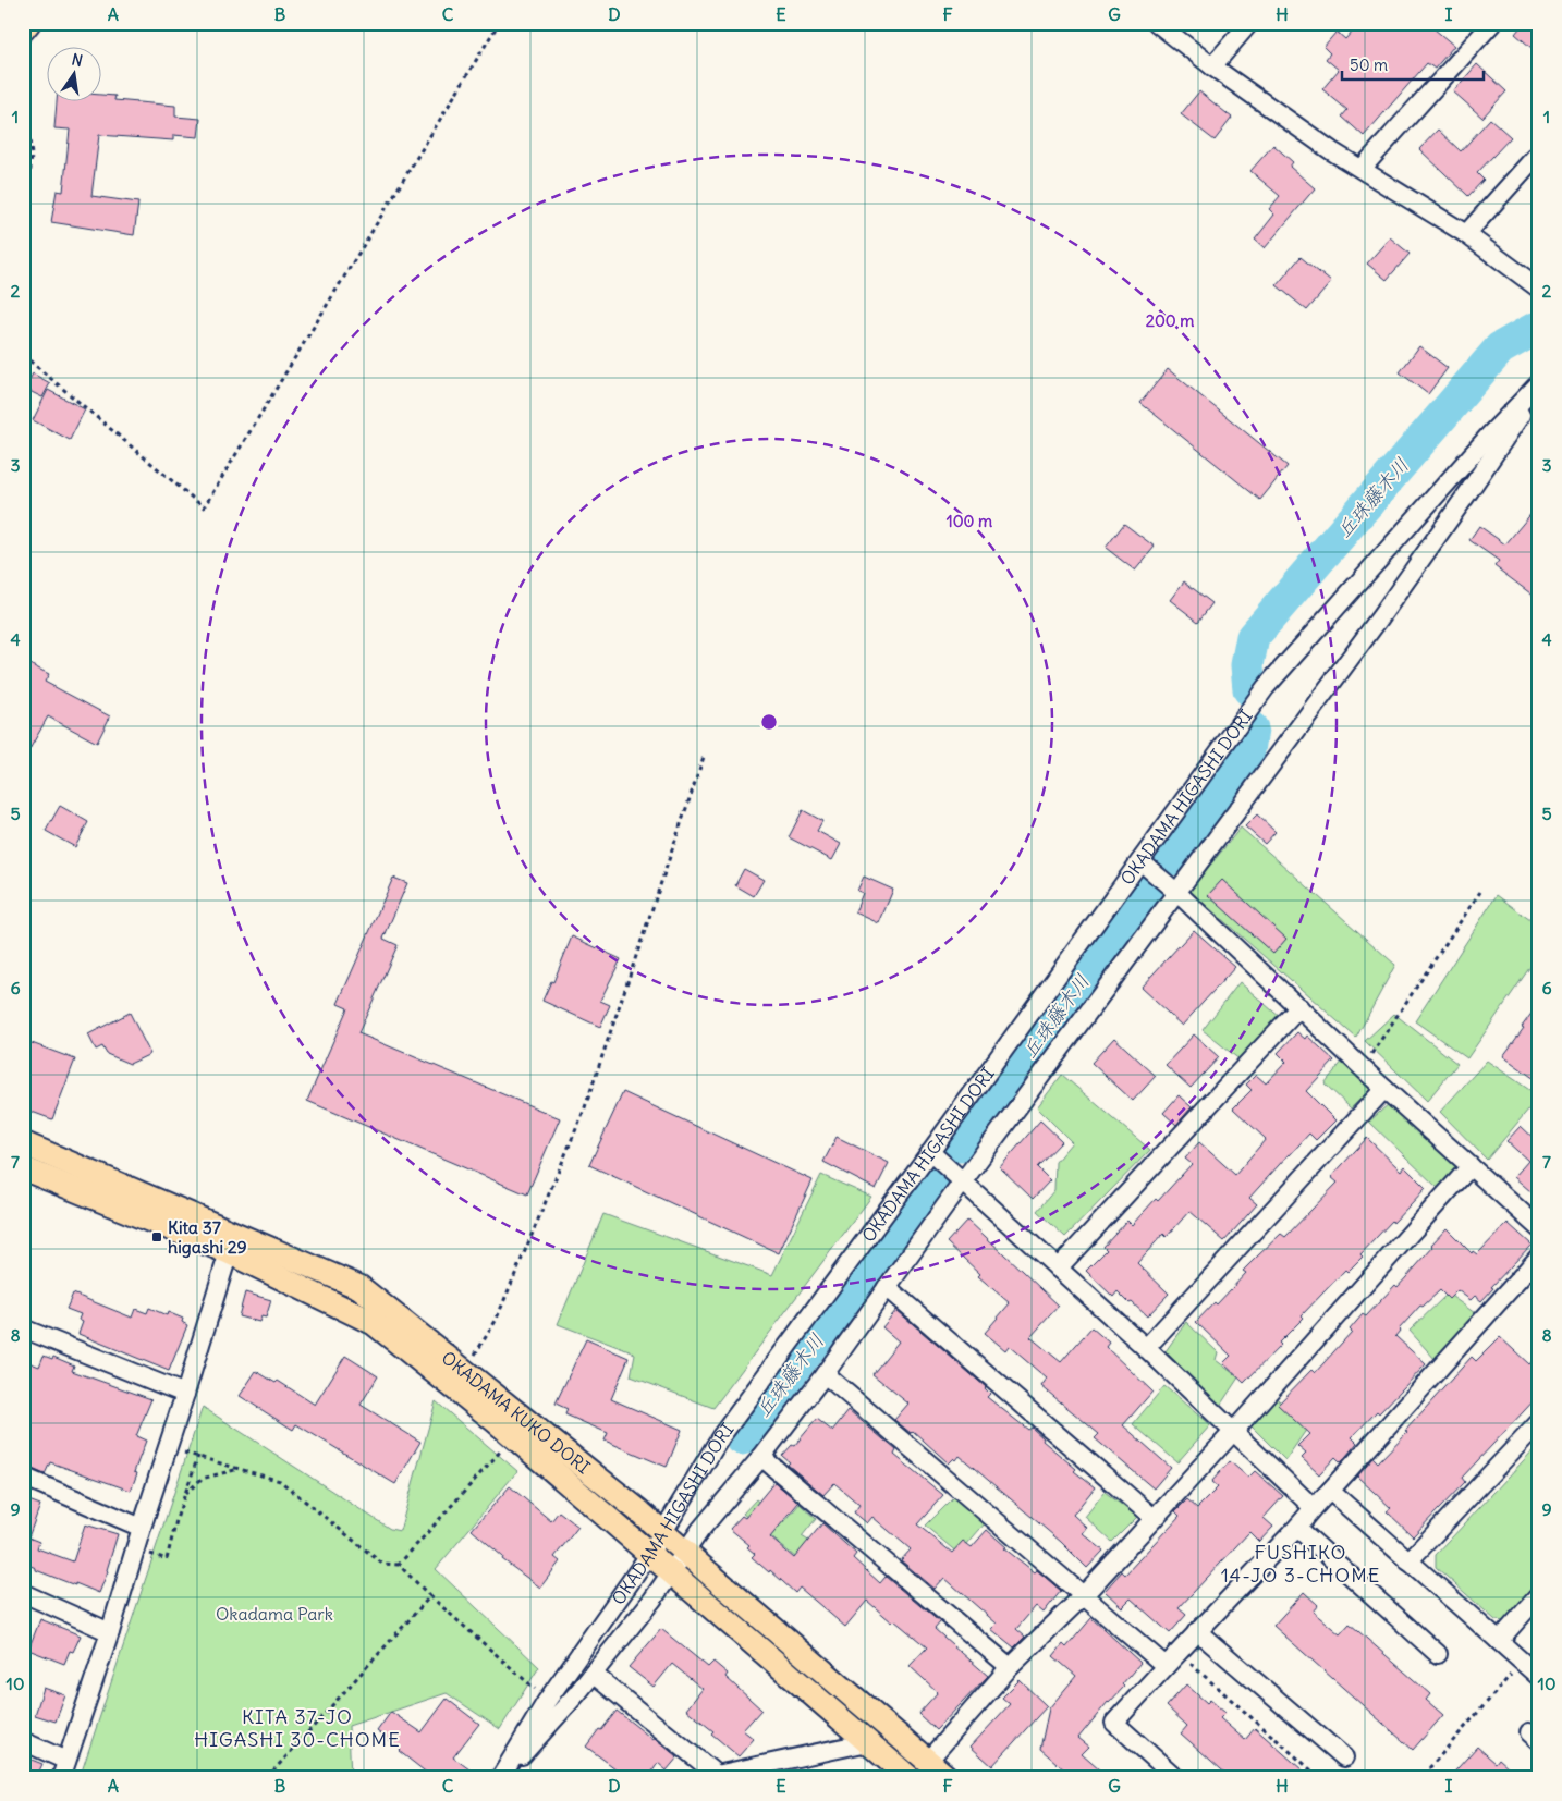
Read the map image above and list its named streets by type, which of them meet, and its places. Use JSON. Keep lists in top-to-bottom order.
{
  "streets": {
    "main road": ["OKADAMA KUKO DORI"],
    "street": ["OKADAMA HIGASHI DORI"]
  },
  "crossings": [
    ["OKADAMA HIGASHI DORI", "OKADAMA KUKO DORI"]
  ],
  "districts": ["FUSHIKO 14-JO 3-CHOME", "KITA 37-JO HIGASHI 30-CHOME"],
  "water": ["丘珠藤木川"],
  "parks": ["Okadama Park"],
  "places": {
    "transit": ["Kita 37 higashi 29"]
  },
  "scale_bar": "50 m",
  "north": "top",
  "grid": {
    "columns": [
      "A",
      "B",
      "C",
      "D",
      "E",
      "F",
      "G",
      "H",
      "I"
    ],
    "rows": [
      "1",
      "2",
      "3",
      "4",
      "5",
      "6",
      "7",
      "8",
      "9",
      "10"
    ]
  },
  "rings": ["200 m", "100 m"]
}
